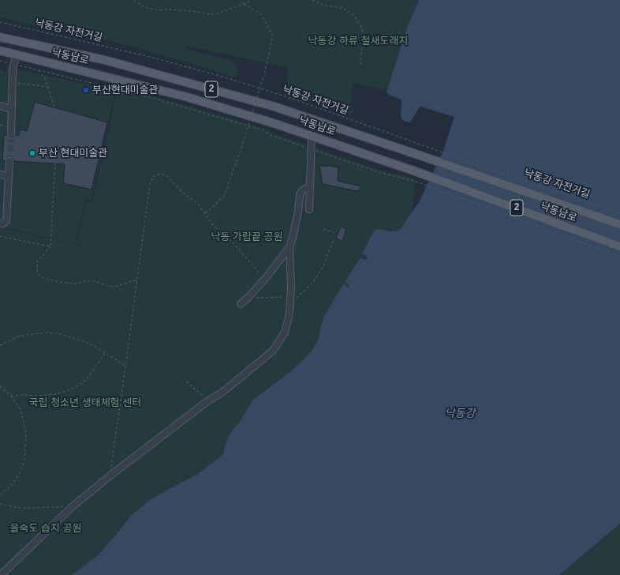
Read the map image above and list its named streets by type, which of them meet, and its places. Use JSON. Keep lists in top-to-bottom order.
{
  "streets": {
    "main road": ["낙동남로", "2"],
    "path": ["낙동강 자전거길"]
  },
  "water": ["낙동강"],
  "parks": [
    "낙동강 하류 철새도래지",
    "낙동 가람끝 공원",
    "국립 청소년 생태체험 센터",
    "을숙도 습지 공원"
  ],
  "places": ["부산현대미술관", "부산 현대미술관"]
}
